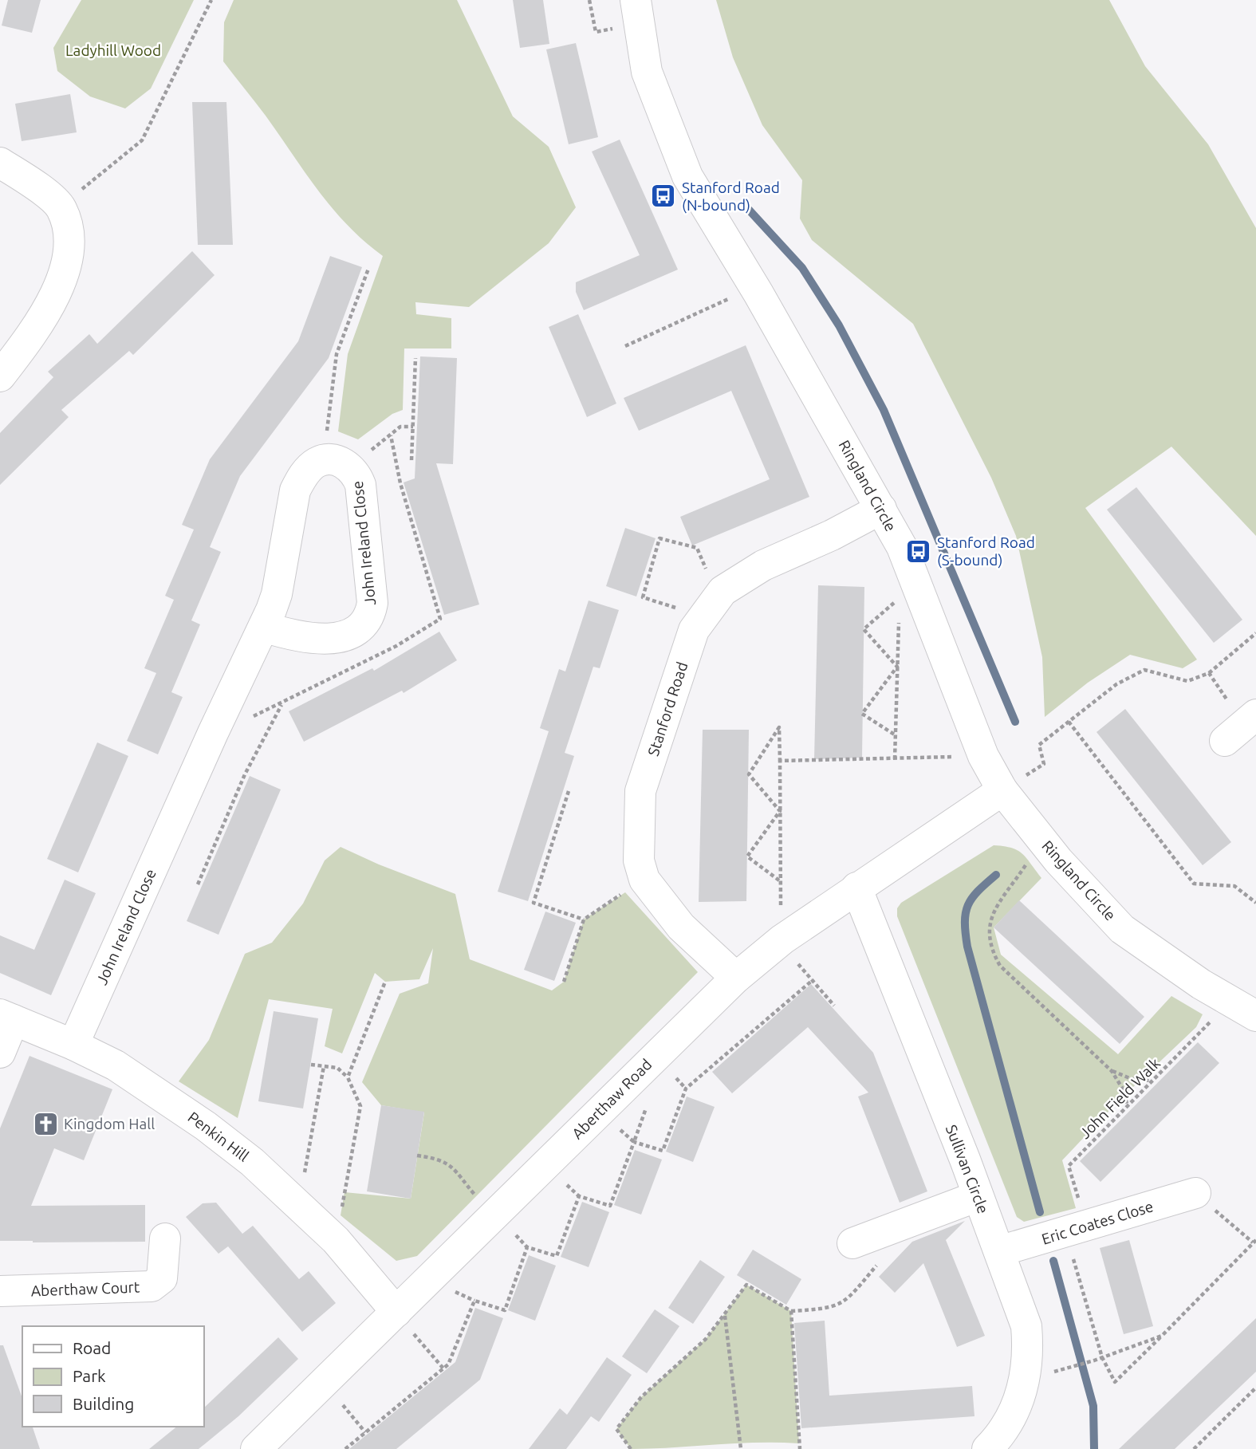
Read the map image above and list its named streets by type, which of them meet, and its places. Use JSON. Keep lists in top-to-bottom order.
{
  "streets": {
    "street": [
      "Ringland Circle",
      "John Ireland Close",
      "Stanford Road",
      "Aberthaw Road",
      "Penkin Hill",
      "Sullivan Circle",
      "Eric Coates Close",
      "Aberthaw Court"
    ],
    "path": ["John Field Walk"]
  },
  "crossings": [
    ["Ringland Circle", "Stanford Road"],
    ["Ringland Circle", "John Field Walk"],
    ["Ringland Circle", "Aberthaw Road"],
    ["John Ireland Close", "Penkin Hill"],
    ["Stanford Road", "Aberthaw Road"],
    ["John Field Walk", "Eric Coates Close"],
    ["Aberthaw Road", "Penkin Hill"],
    ["Aberthaw Road", "Sullivan Circle"],
    ["Sullivan Circle", "Eric Coates Close"]
  ],
  "parks": ["Ladyhill Wood"],
  "places": {
    "bus stop": ["Stanford Road (N-bound)", "Stanford Road (S-bound)"],
    "church": ["Kingdom Hall"]
  },
  "legend": ["Road", "Park", "Building"]
}
